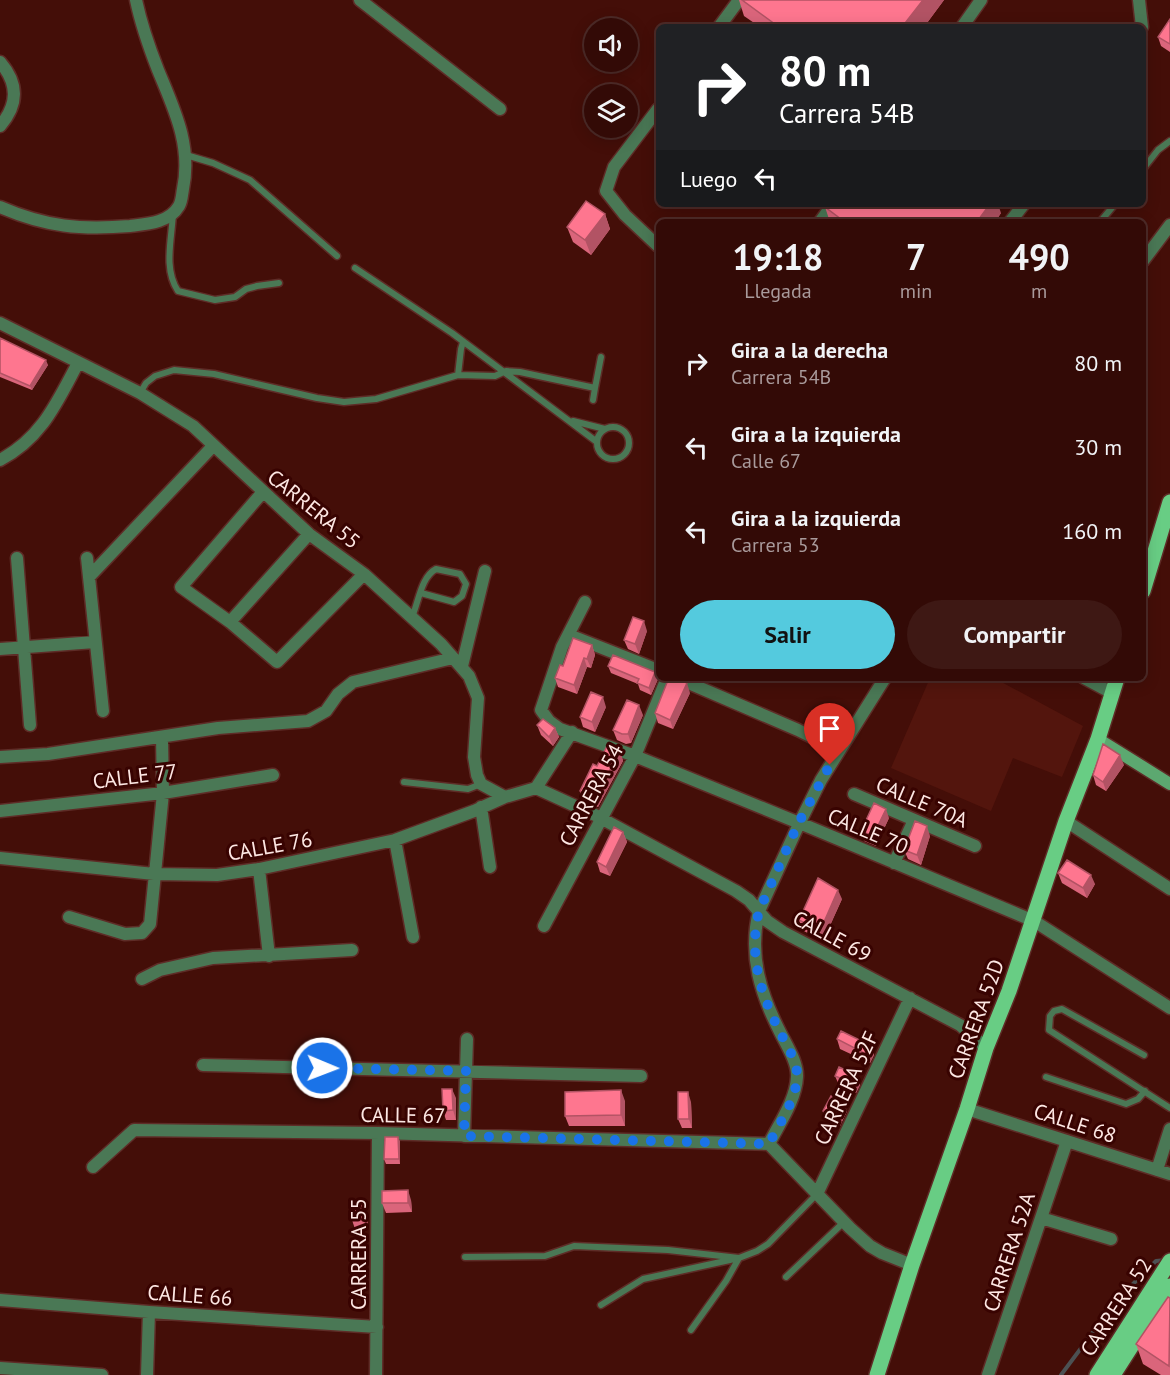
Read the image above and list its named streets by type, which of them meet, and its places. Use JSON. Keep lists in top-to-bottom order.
{
  "streets": {
    "main road": ["CARRERA 52D", "CARRERA 52"],
    "street": [
      "CARRERA 55",
      "CALLE 77",
      "CARRERA 54",
      "CALLE 70A",
      "CALLE 70",
      "CALLE 76",
      "CALLE 69",
      "CARRERA 52F",
      "CALLE 67",
      "CALLE 68",
      "CARRERA 52A",
      "CALLE 66"
    ]
  },
  "crossings": [
    ["CARRERA 55", "CALLE 67"],
    ["CARRERA 55", "CALLE 66"],
    ["CARRERA 54", "CALLE 70"],
    ["CARRERA 54", "CALLE 69"],
    ["CALLE 70", "CARRERA 52D"],
    ["CALLE 76", "CALLE 69"],
    ["CALLE 69", "CARRERA 52D"],
    ["CALLE 69", "CARRERA 52F"],
    ["CARRERA 52D", "CALLE 68"],
    ["CALLE 68", "CARRERA 52A"]
  ],
  "page": {
    "turn": ["80 m", "Carrera 54B"],
    "then": "Luego",
    "eta": [
      "19:18",
      "Llegada",
      "7",
      "min",
      "490",
      "m"
    ],
    "list": [
      {
        "name": "Gira a la derecha",
        "note": "Carrera 54B",
        "value": "80 m"
      },
      {
        "name": "Gira a la izquierda",
        "note": "Calle 67",
        "value": "30 m"
      },
      {
        "name": "Gira a la izquierda",
        "note": "Carrera 53",
        "value": "160 m"
      }
    ],
    "buttons": ["Salir", "Compartir"]
  }
}
